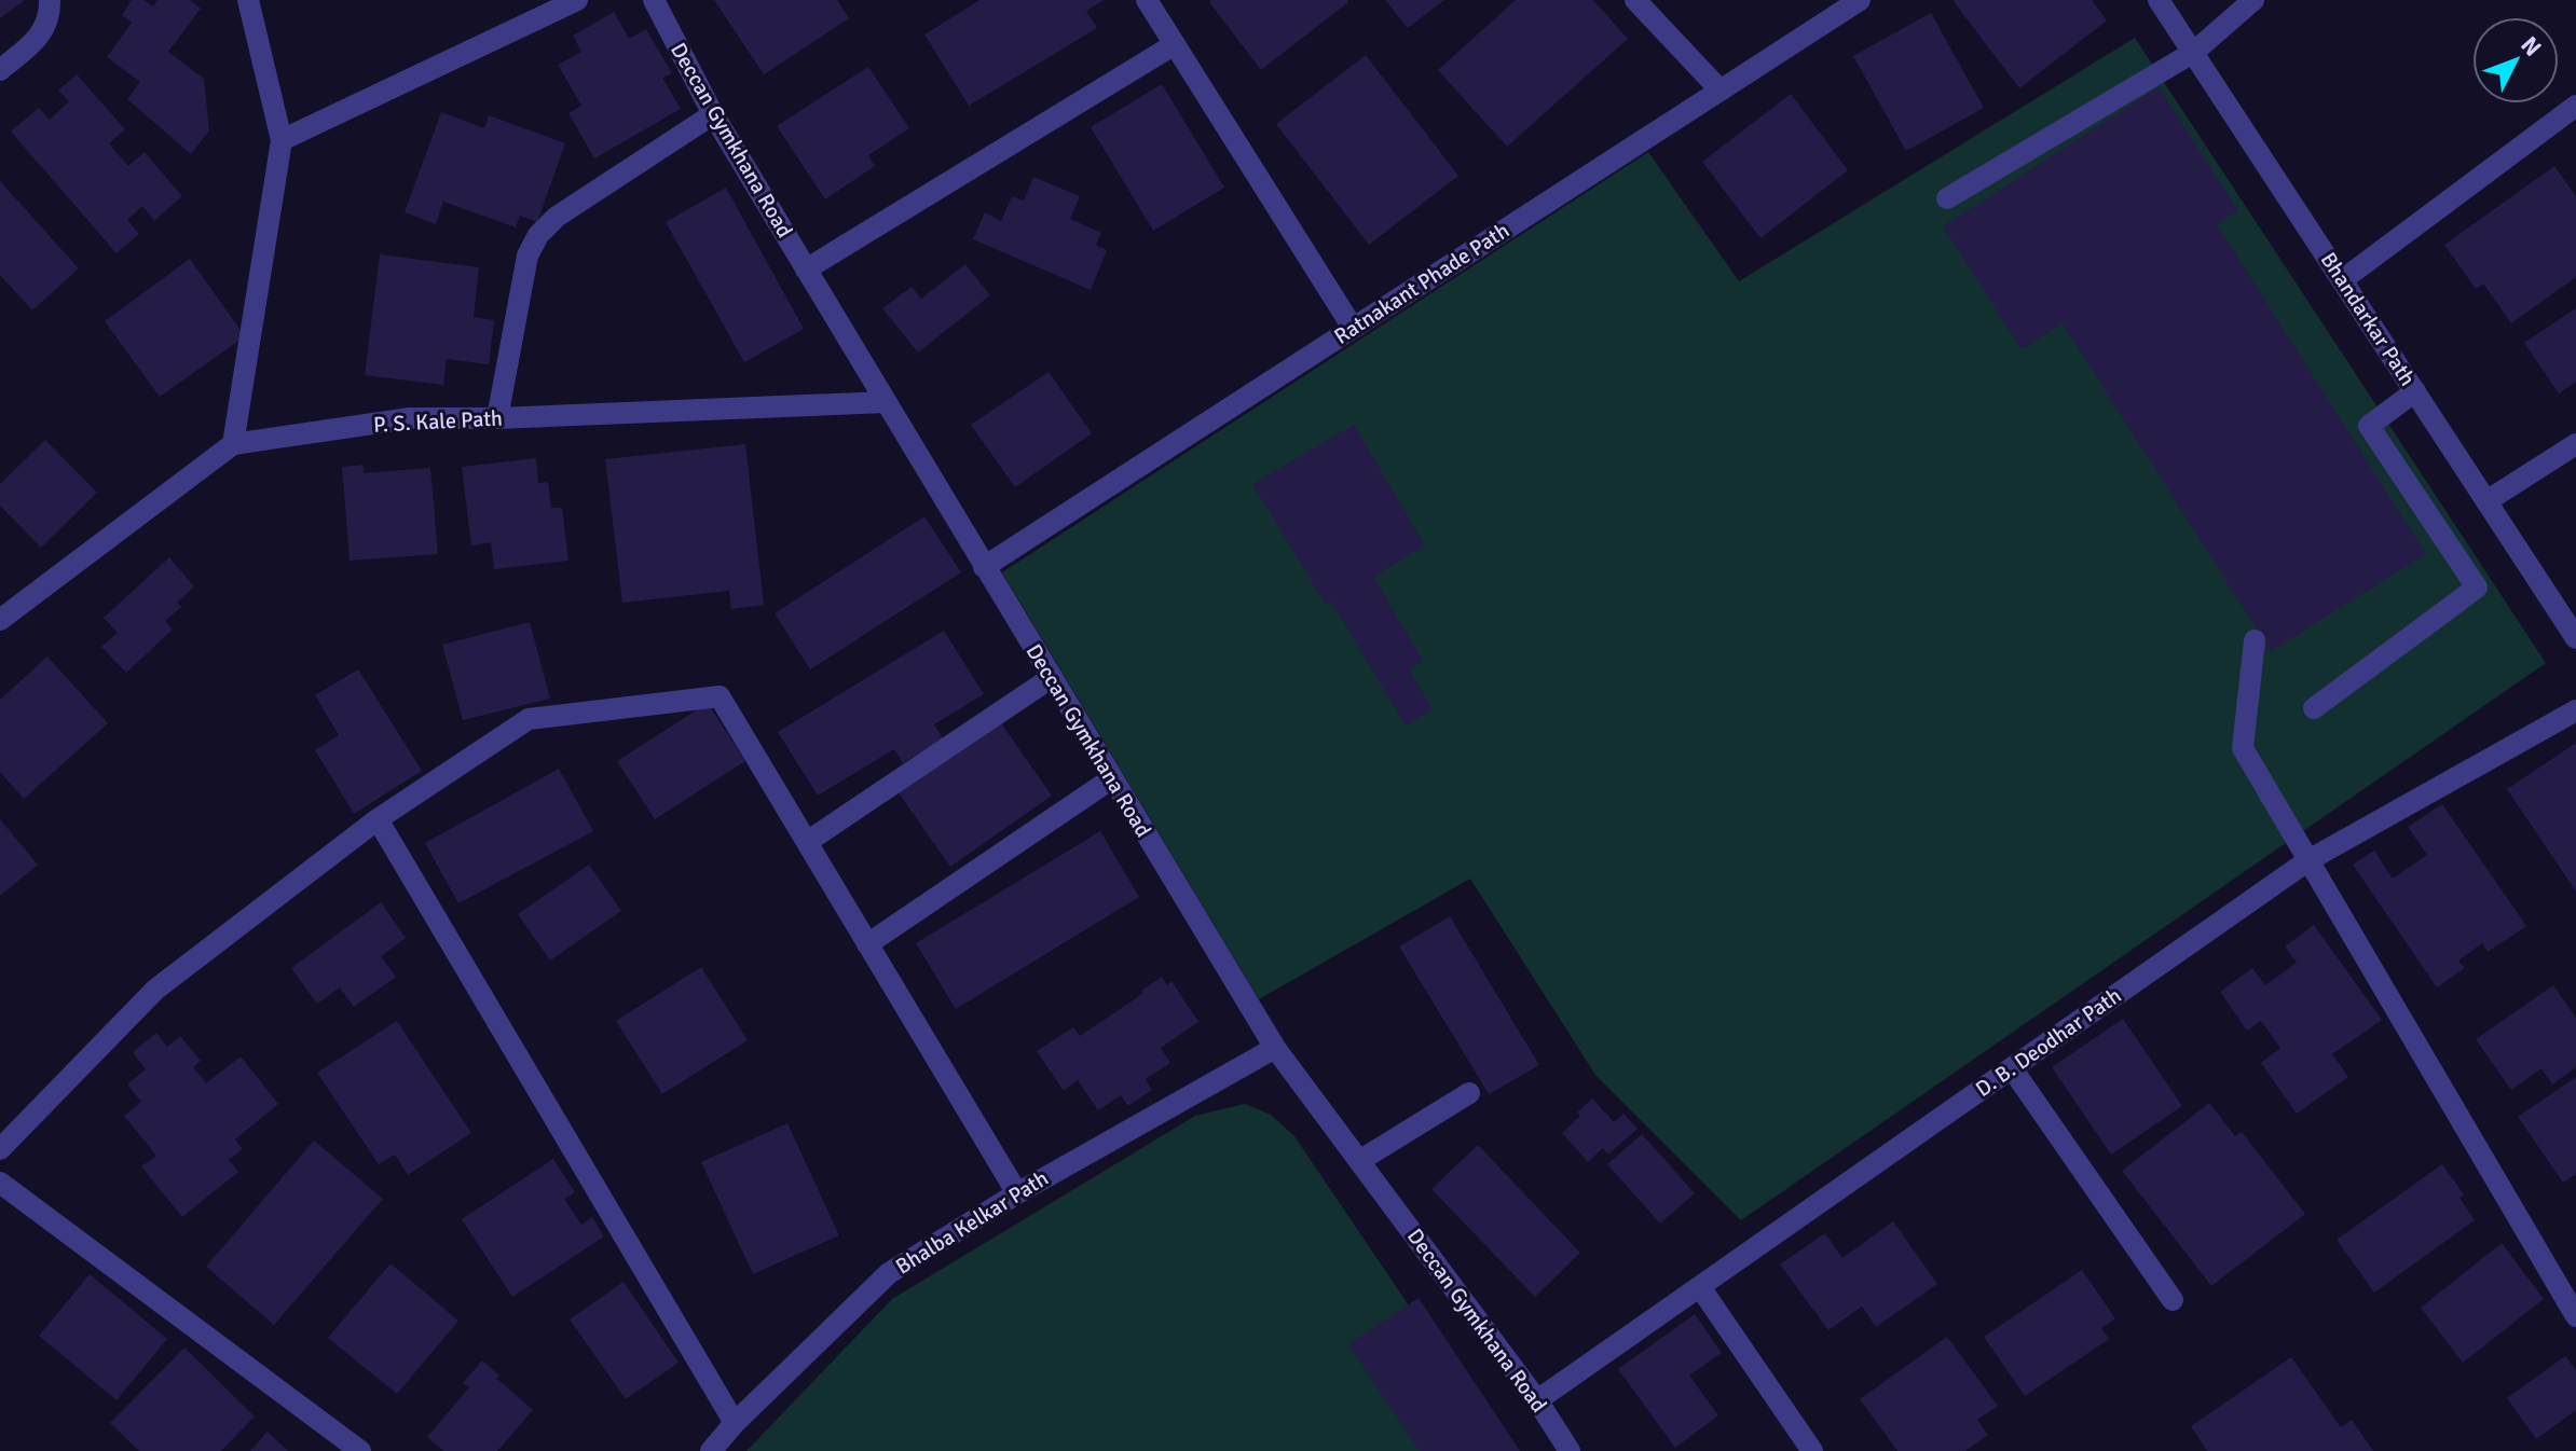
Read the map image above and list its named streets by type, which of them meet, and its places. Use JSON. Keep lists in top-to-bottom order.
{
  "streets": {
    "street": [
      "Deccan Gymkhana Road",
      "Ratnakant Phade Path",
      "Bhandarkar Path",
      "P. S. Kale Path",
      "D. B. Deodhar Path",
      "Bhalba Kelkar Path"
    ]
  },
  "crossings": [
    ["Deccan Gymkhana Road", "Ratnakant Phade Path"],
    ["Deccan Gymkhana Road", "P. S. Kale Path"],
    ["Deccan Gymkhana Road", "D. B. Deodhar Path"],
    ["Deccan Gymkhana Road", "Bhalba Kelkar Path"]
  ],
  "north": "top right"
}
